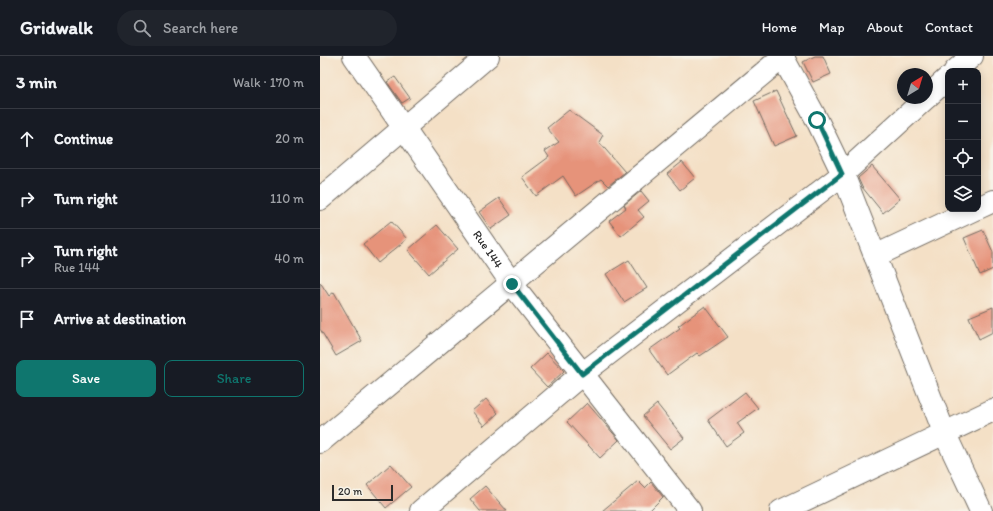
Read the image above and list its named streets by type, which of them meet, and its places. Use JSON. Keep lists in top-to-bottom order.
{
  "streets": {
    "street": ["Rue 144"]
  },
  "scale_bar": "20 m",
  "north": "top right",
  "page": {
    "header": "Gridwalk",
    "search": "Search here",
    "nav": [
      "Home",
      "Map",
      "About",
      "Contact"
    ],
    "heading": ["3 min", "Walk · 170 m"],
    "map_buttons": ["+", "−"],
    "list": [
      ["Continue", "20 m"],
      ["Turn right", "110 m"],
      ["Turn right", "Rue 144", "40 m"],
      "Arrive at destination"
    ],
    "buttons": ["Save", "Share"],
    "scale": "20 m"
  }
}
